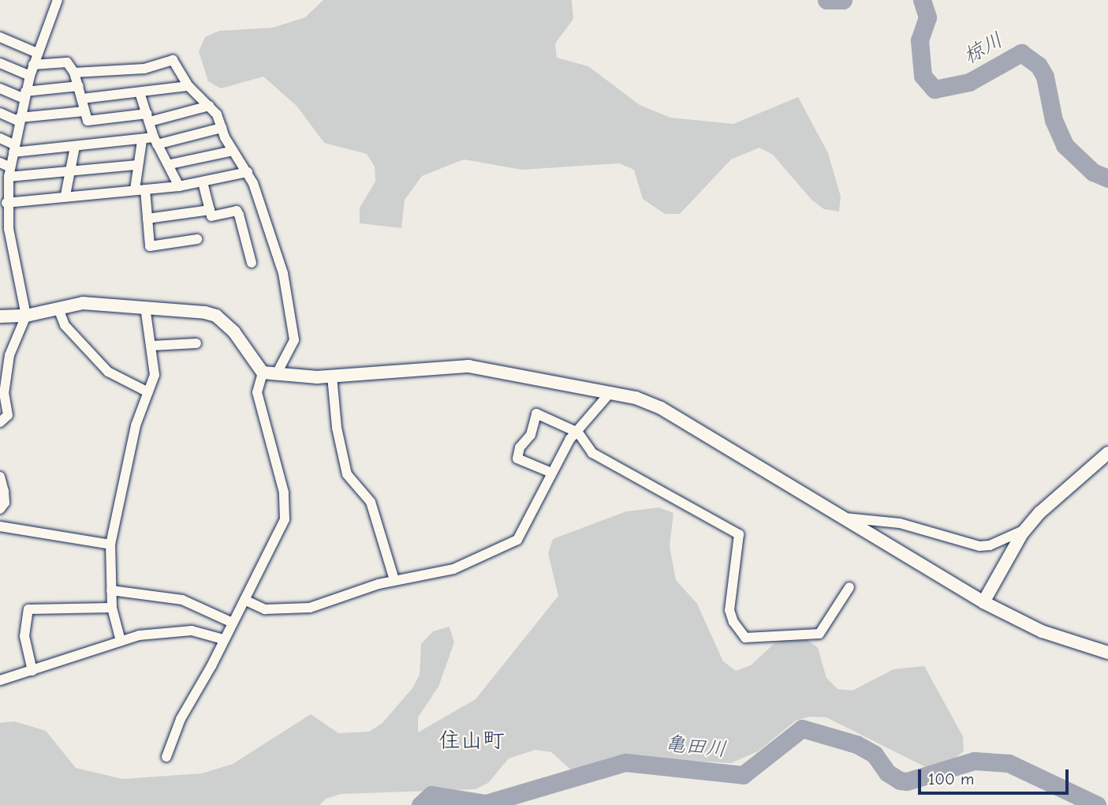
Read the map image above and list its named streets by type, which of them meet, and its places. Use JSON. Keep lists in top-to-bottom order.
{
  "districts": ["住山町"],
  "water": ["椋川", "亀田川"],
  "scale_bar": "100 m"
}
